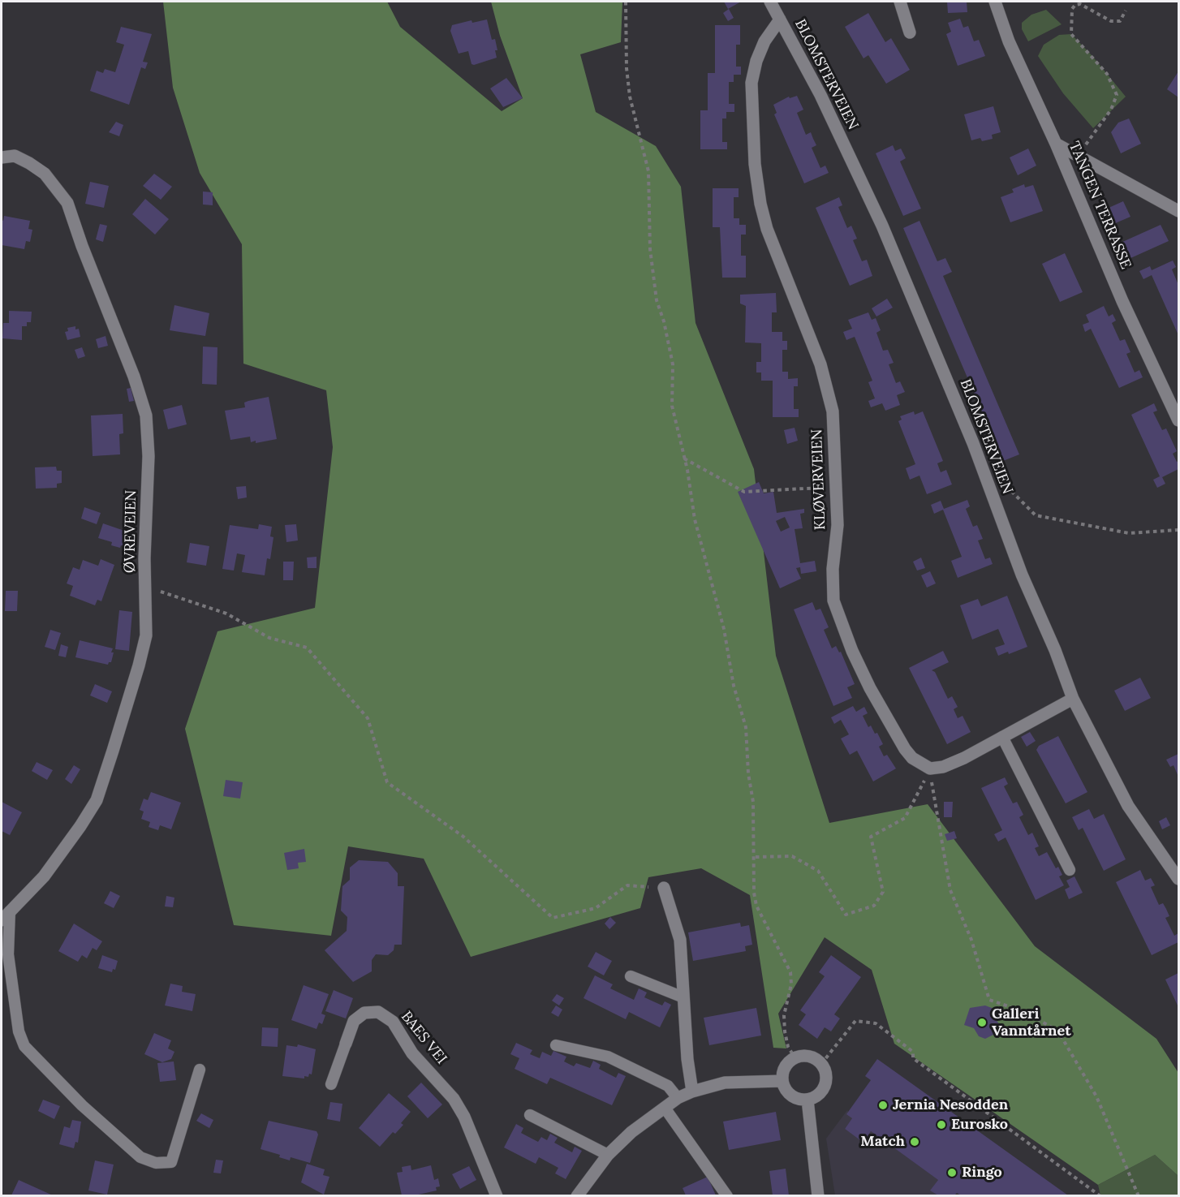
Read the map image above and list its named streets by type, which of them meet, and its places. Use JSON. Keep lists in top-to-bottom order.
{
  "streets": {
    "street": [
      "BLOMSTERVEIEN",
      "TANGEN TERRASSE",
      "KLØVERVEIEN",
      "ØVREVEIEN",
      "BAES VEI"
    ]
  },
  "crossings": [
    ["BLOMSTERVEIEN", "KLØVERVEIEN"]
  ],
  "places": [
    "Galleri Vanntårnet",
    "Jernia Nesodden",
    "Eurosko",
    "Match",
    "Ringo"
  ]
}
